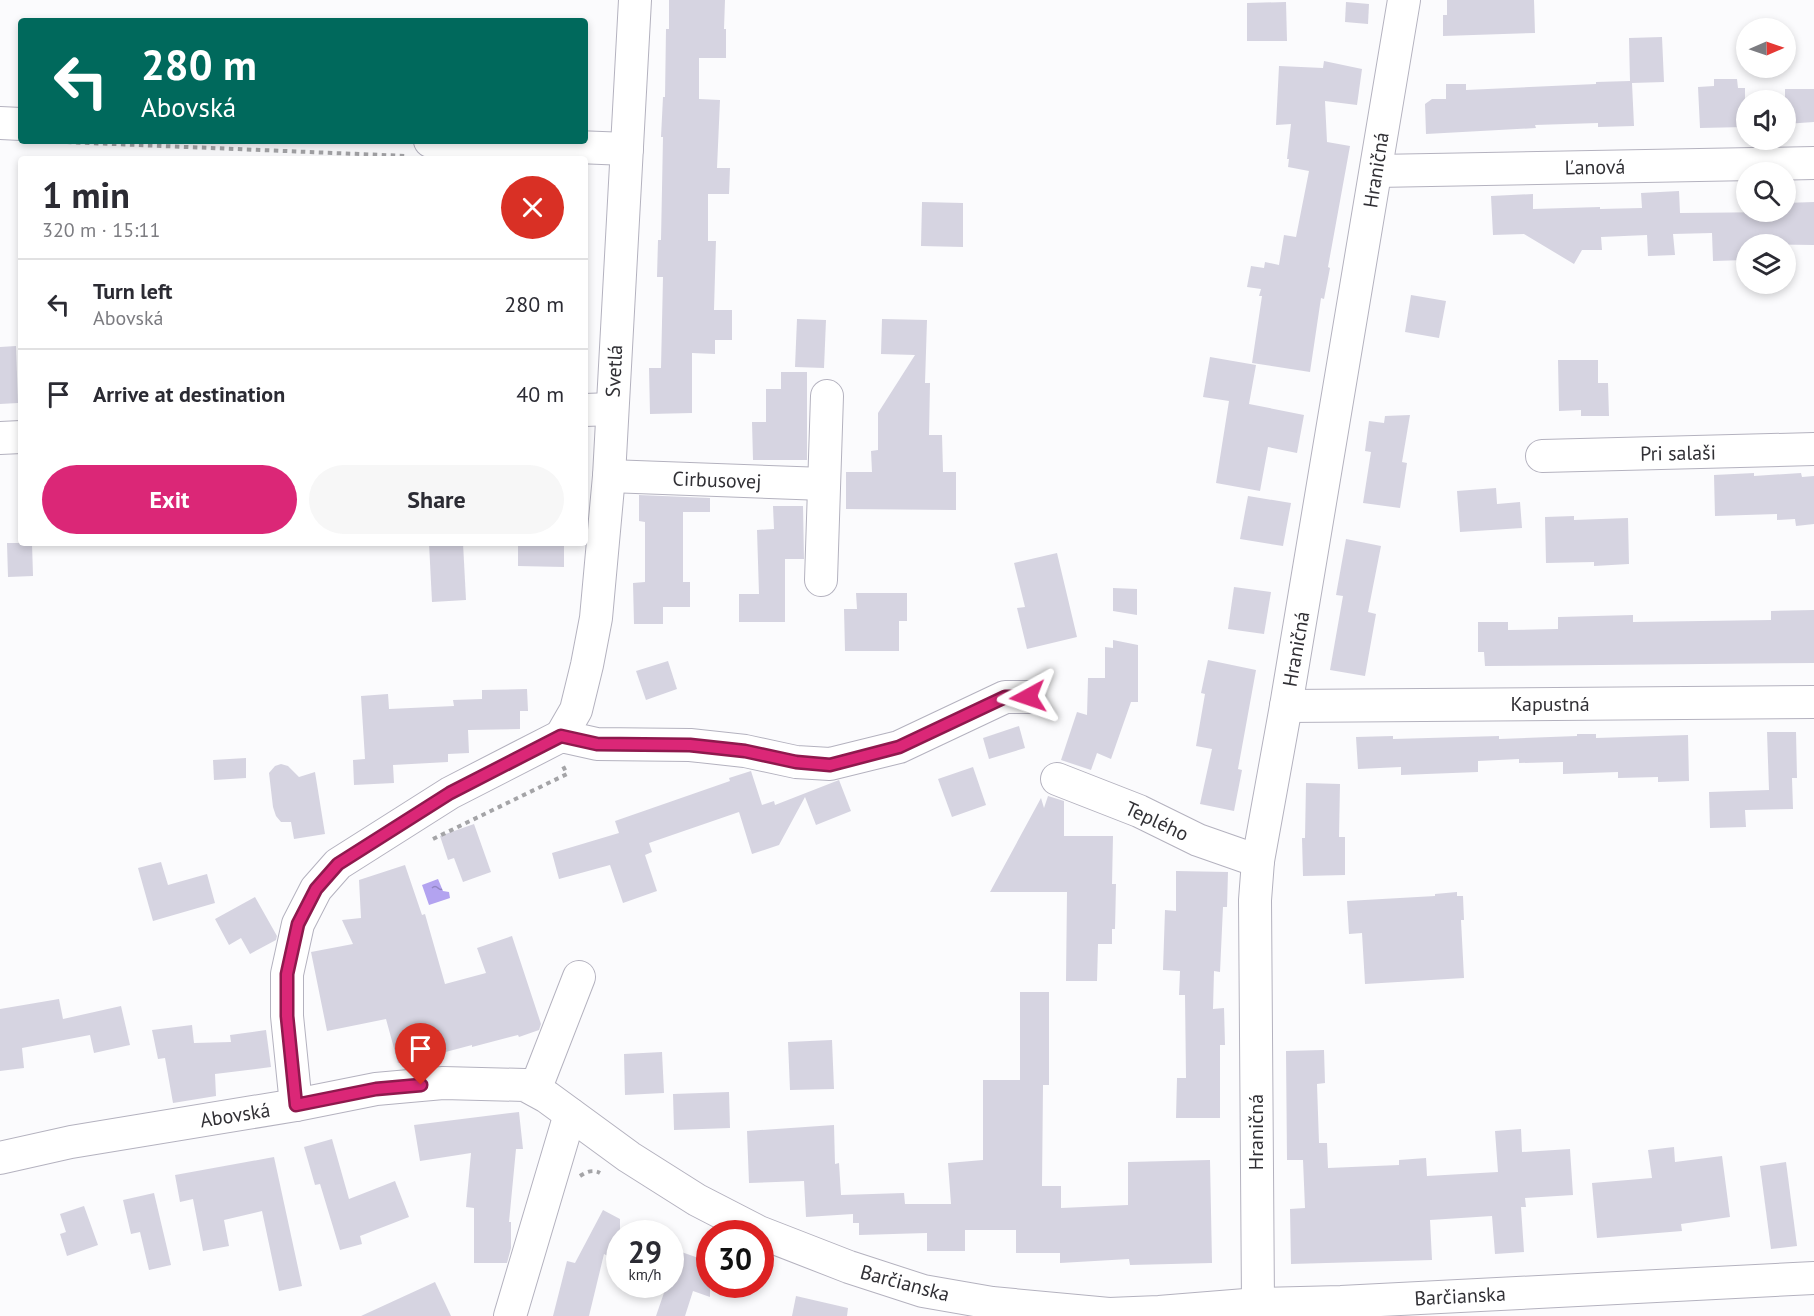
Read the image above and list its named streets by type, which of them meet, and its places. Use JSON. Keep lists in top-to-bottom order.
{
  "streets": {
    "street": [
      "Ľanová",
      "Hraničná",
      "Svetlá",
      "Pri salaši",
      "Cirbusovej",
      "Kapustná",
      "Teplého",
      "Abovská",
      "Barčianska"
    ]
  },
  "crossings": [
    ["Ľanová", "Hraničná"],
    ["Hraničná", "Kapustná"],
    ["Hraničná", "Teplého"],
    ["Hraničná", "Barčianska"],
    ["Svetlá", "Cirbusovej"],
    ["Abovská", "Barčianska"]
  ],
  "north": "right",
  "page": {
    "turn": ["280 m", "Abovská"],
    "heading": ["1 min", "320 m · 15:11"],
    "list": [
      {
        "name": "Turn left",
        "note": "Abovská",
        "value": "280 m"
      },
      {
        "name": "Arrive at destination",
        "value": "40 m"
      }
    ],
    "buttons": ["Exit", "Share"],
    "speed": "29 km/h",
    "limit": "30"
  }
}
